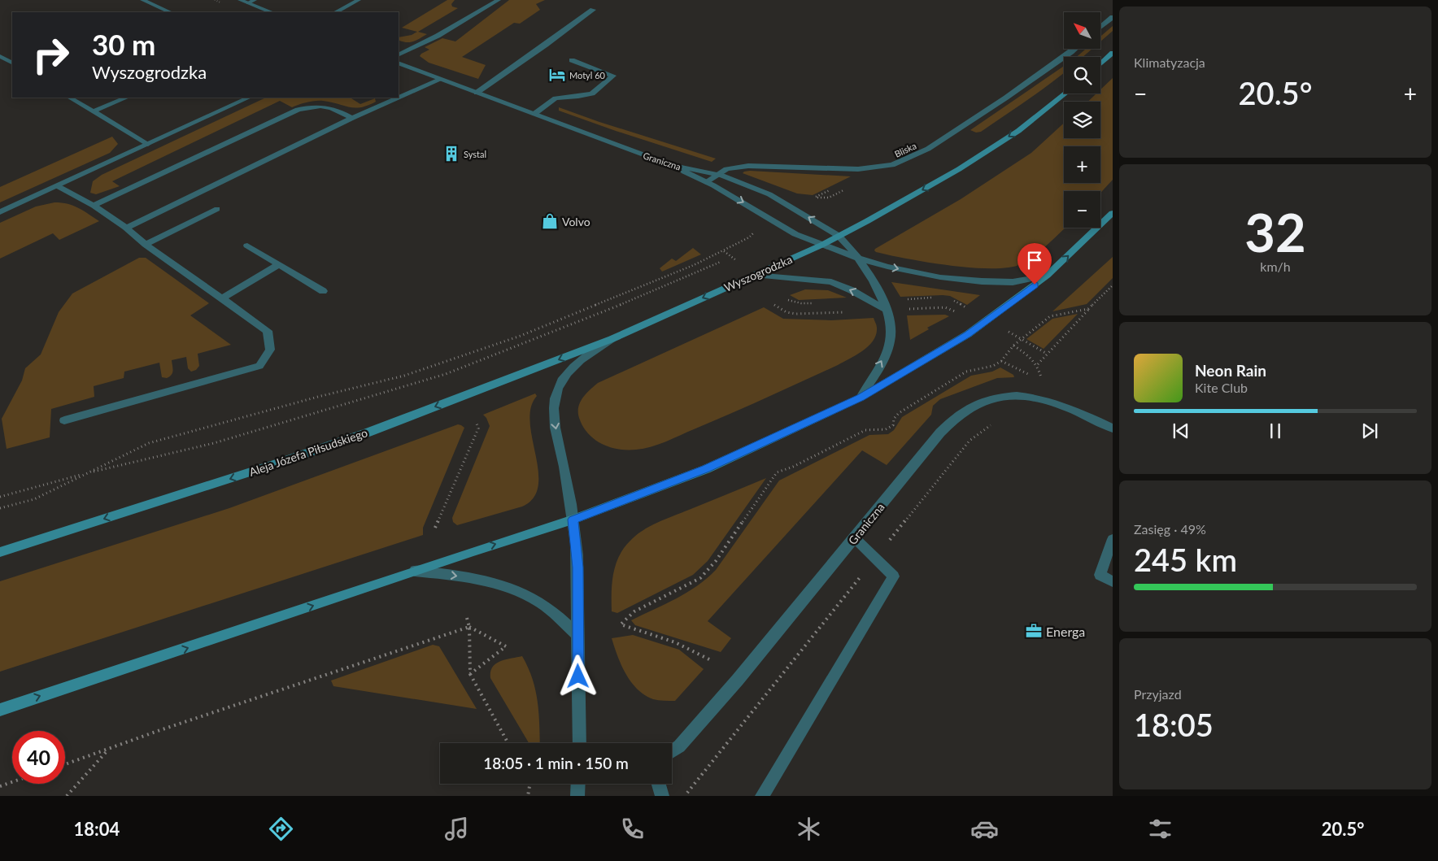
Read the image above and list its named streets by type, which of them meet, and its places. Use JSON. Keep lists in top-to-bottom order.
{
  "streets": {
    "main road": ["Wyszogrodzka", "Aleja Józefa Piłsudskiego"],
    "street": ["Bliska", "Graniczna"]
  },
  "crossings": [
    ["Bliska", "Graniczna"],
    ["Graniczna", "Wyszogrodzka"],
    ["Wyszogrodzka", "Aleja Józefa Piłsudskiego"]
  ],
  "one_way": ["Wyszogrodzka", "Aleja Józefa Piłsudskiego"],
  "places": {
    "hotel": ["Motyl 60"],
    "building": ["Systal"],
    "shop": ["Volvo"],
    "office": ["Energa"]
  },
  "north": "top left",
  "page": {
    "tile": [
      "Klimatyzacja",
      ["32", "km/h"],
      ["Zasięg · 49%", "245 km"],
      ["Przyjazd", "18:05"]
    ],
    "map_buttons": ["+", "−"],
    "turn": ["30 m", "Wyszogrodzka"],
    "heat": ["−", "20.5°", "+"],
    "song": ["Neon Rain", "Kite Club"],
    "limit": "40",
    "trip": "18:05 · 1 min · 150 m",
    "tabs": ["18:04", "20.5°"]
  }
}
